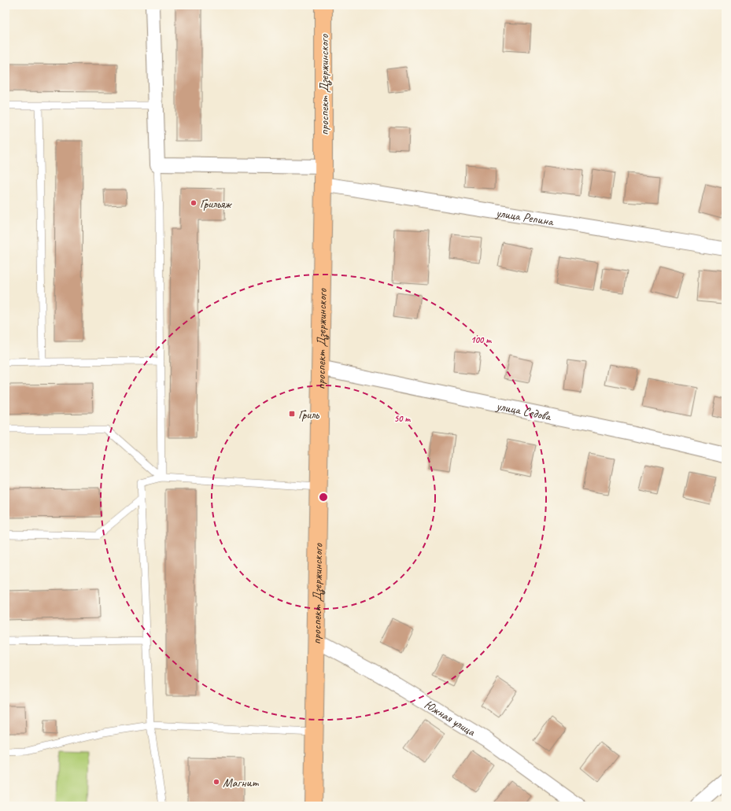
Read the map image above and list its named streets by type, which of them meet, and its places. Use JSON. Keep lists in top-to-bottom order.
{
  "streets": {
    "main road": ["проспект Дзержинского"],
    "street": ["улица Репина", "улица Седова", "Южная улица"]
  },
  "crossings": [
    ["проспект Дзержинского", "улица Репина"],
    ["проспект Дзержинского", "улица Седова"],
    ["проспект Дзержинского", "Южная улица"]
  ],
  "places": {
    "other": ["Грильяж", "Магнит"],
    "transit": ["Гриль"]
  },
  "rings": ["100 m", "50 m"]
}
